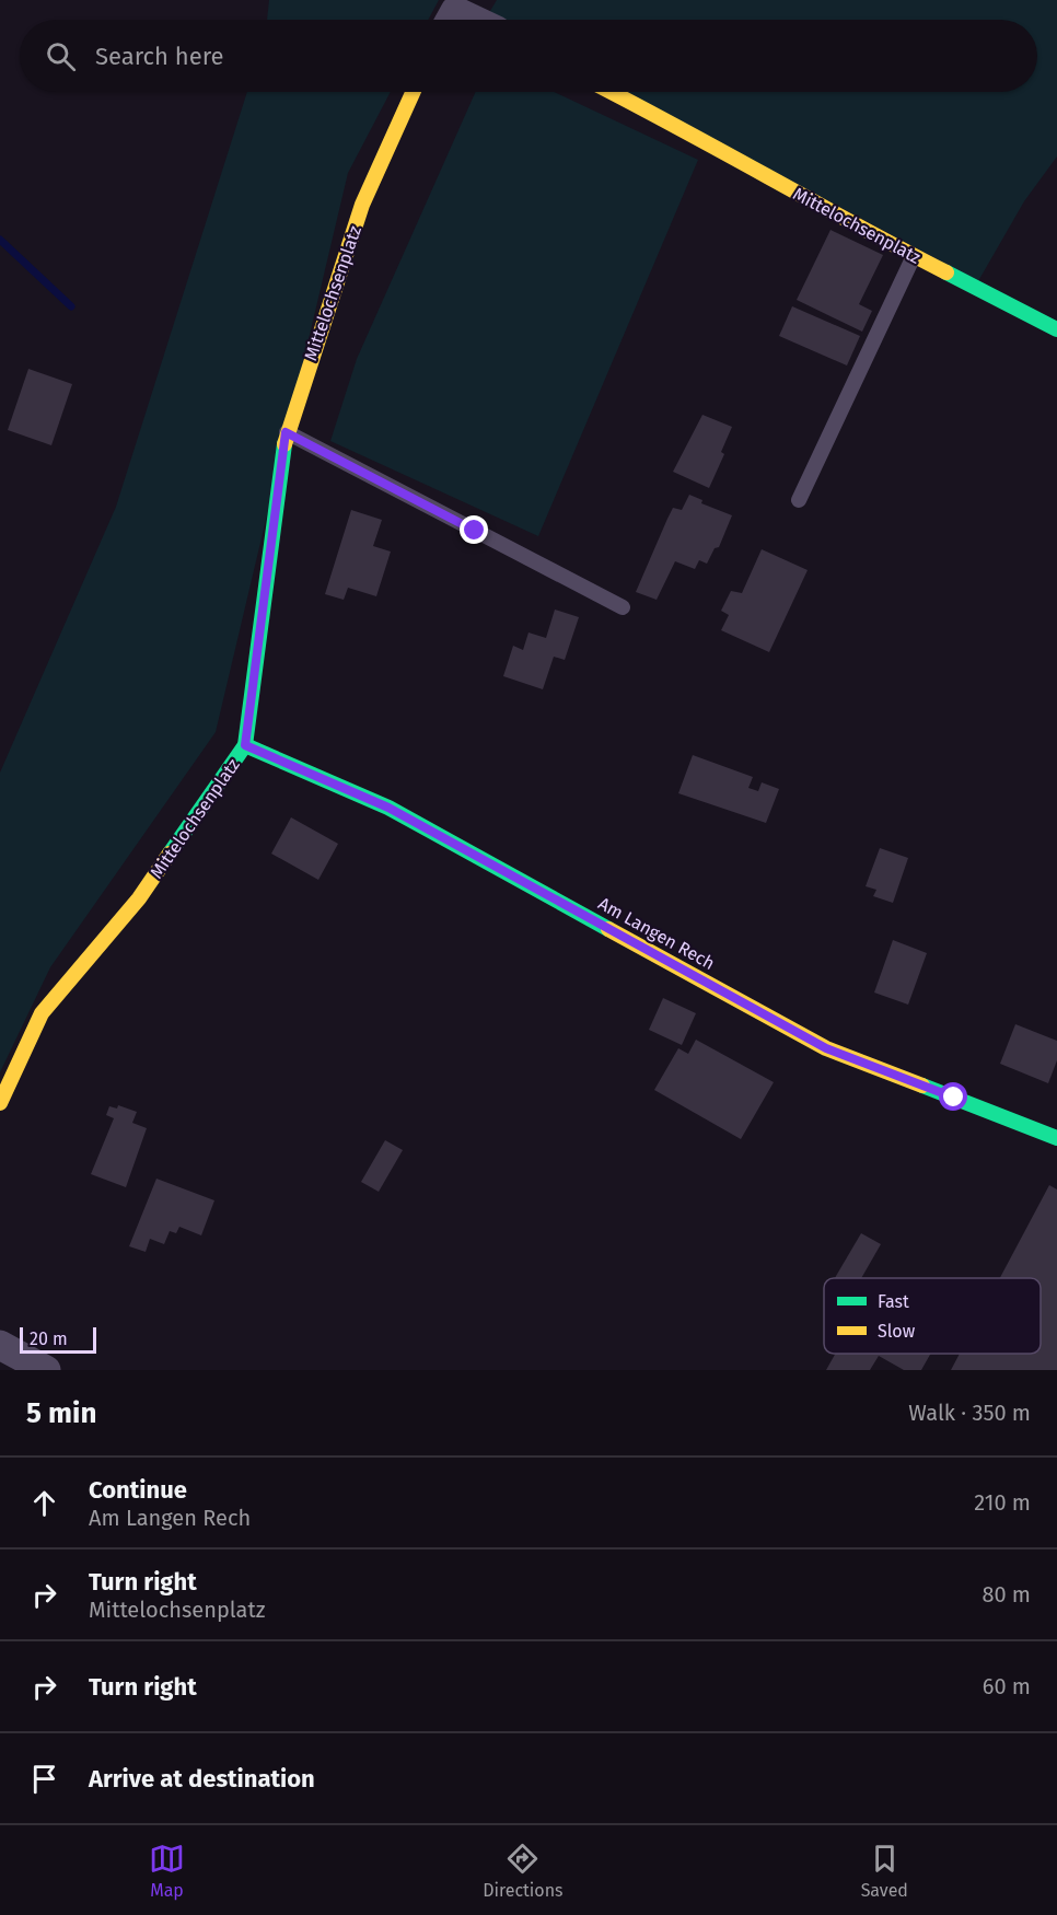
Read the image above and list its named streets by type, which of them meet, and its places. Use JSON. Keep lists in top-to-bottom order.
{
  "streets": {
    "street": ["Mittelochsenplatz", "Am Langen Rech"]
  },
  "crossings": [
    ["Mittelochsenplatz", "Am Langen Rech"]
  ],
  "legend": ["Fast", "Slow"],
  "scale_bar": "20 m",
  "page": {
    "search": "Search here",
    "scale": "20 m",
    "heading": ["5 min", "Walk · 350 m"],
    "list": [
      ["Continue", "Am Langen Rech", "210 m"],
      ["Turn right", "Mittelochsenplatz", "80 m"],
      ["Turn right", "60 m"],
      "Arrive at destination"
    ],
    "nav": ["Map", "Directions", "Saved"]
  }
}
